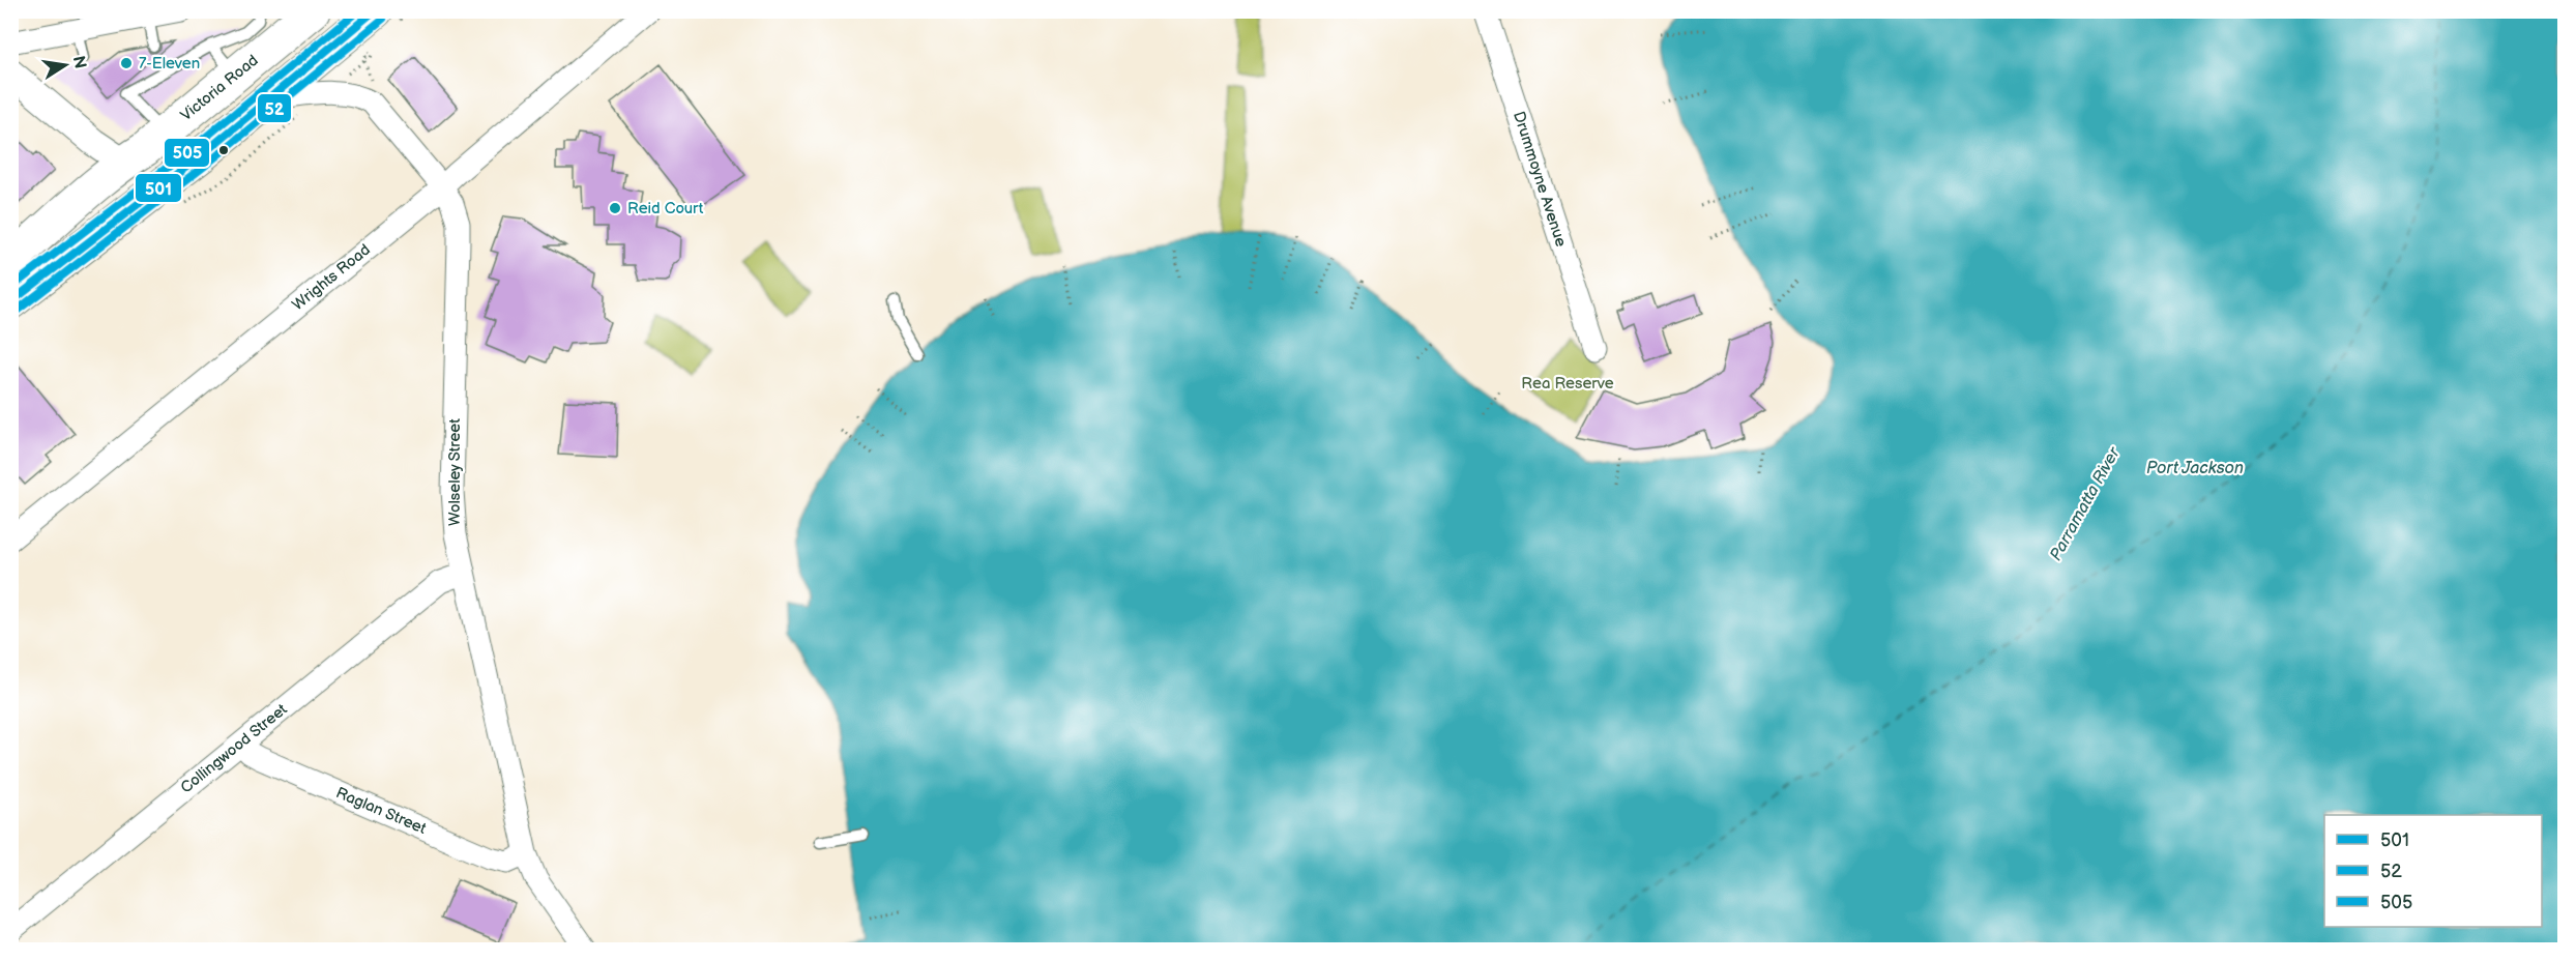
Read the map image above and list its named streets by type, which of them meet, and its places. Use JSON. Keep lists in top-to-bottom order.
{
  "streets": {
    "highway": ["Victoria Road"],
    "street": [
      "Drummoyne Avenue",
      "Wrights Road",
      "Wolseley Street",
      "Collingwood Street",
      "Raglan Street"
    ]
  },
  "crossings": [
    ["Wrights Road", "Wolseley Street"],
    ["Wolseley Street", "Collingwood Street"],
    ["Wolseley Street", "Raglan Street"],
    ["Collingwood Street", "Raglan Street"]
  ],
  "water": ["Port Jackson", "Parramatta River"],
  "parks": ["Rea Reserve"],
  "places": ["7-Eleven", "Reid Court"],
  "lines": ["transit line 501", "transit line 505", "transit line 52"],
  "legend": ["501", "52", "505"],
  "north": "right"
}
